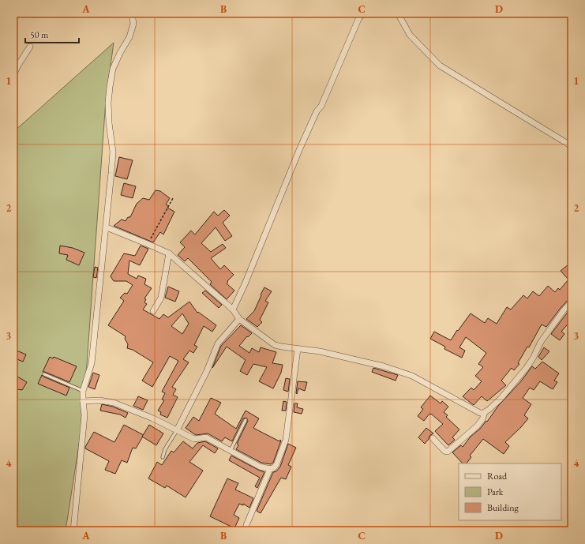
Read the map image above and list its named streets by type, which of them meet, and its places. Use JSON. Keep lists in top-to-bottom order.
{
  "legend": ["Road", "Park", "Building"],
  "scale_bar": "50 m",
  "grid": {
    "columns": [
      "A",
      "B",
      "C",
      "D"
    ],
    "rows": [
      "1",
      "2",
      "3",
      "4"
    ]
  }
}
